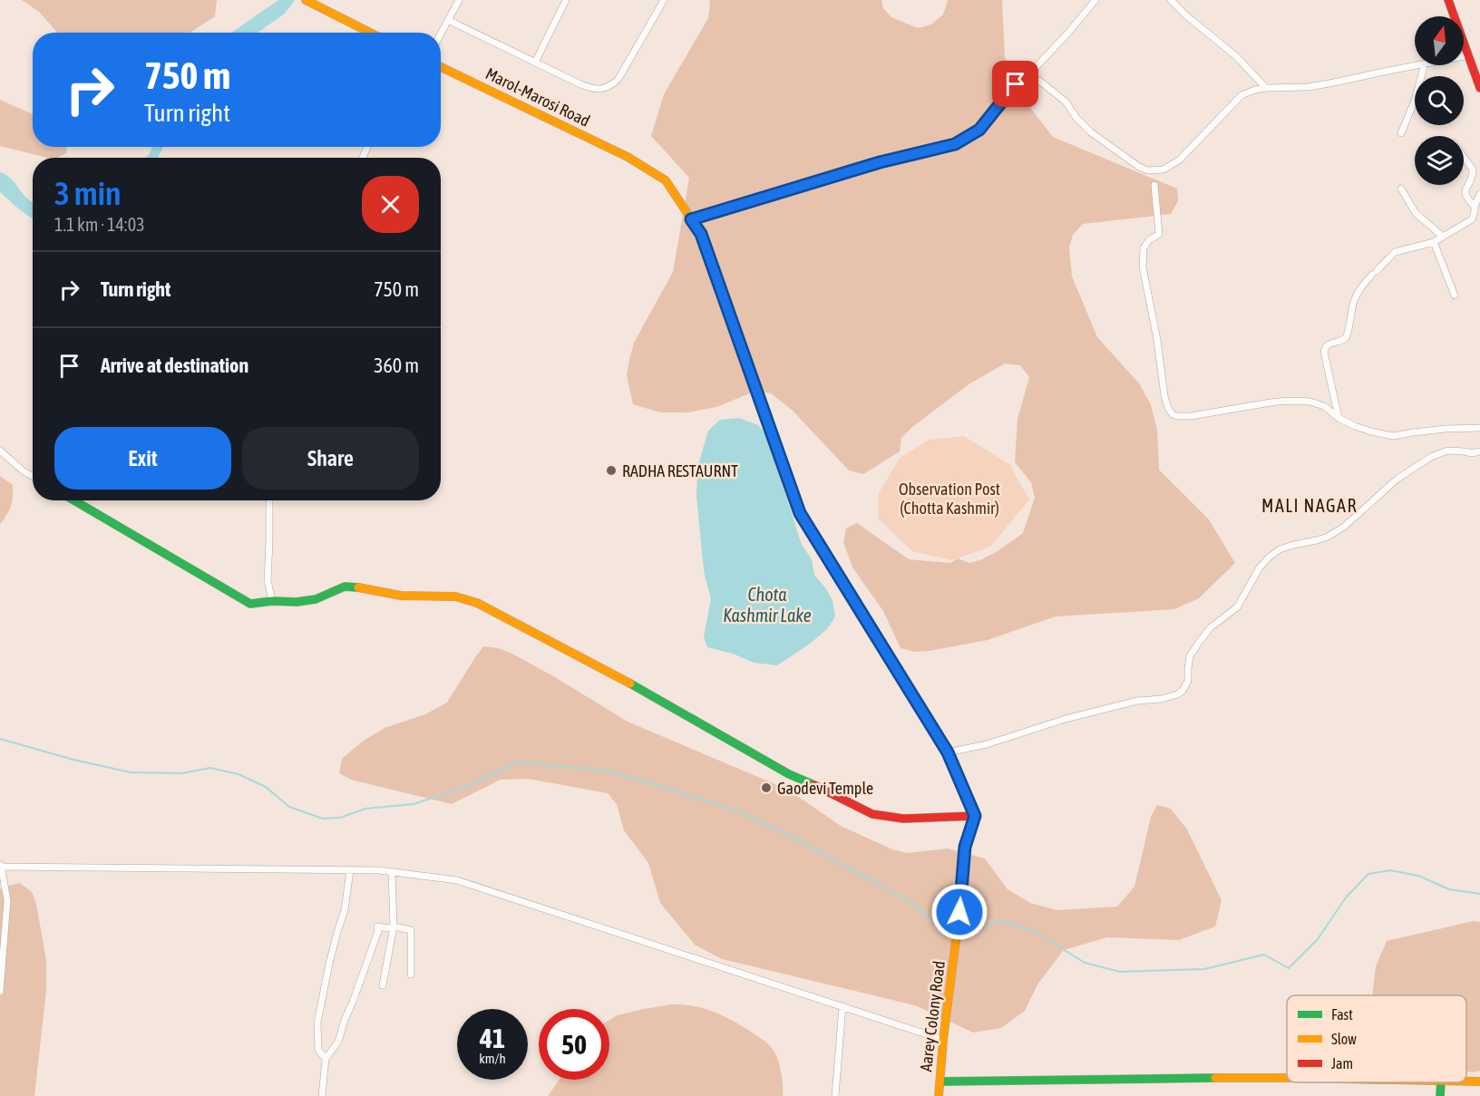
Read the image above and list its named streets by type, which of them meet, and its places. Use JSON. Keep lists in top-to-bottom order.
{
  "streets": {
    "street": ["Marol-Marosi Road", "Aarey Colony Road"]
  },
  "districts": ["MALI NAGAR"],
  "water": ["Chota Kashmir Lake"],
  "parks": ["Observation Post (Chotta Kashmir)"],
  "places": ["RADHA RESTAURNT", "Gaodevi Temple"],
  "legend": ["Fast", "Slow", "Jam"],
  "north": "top",
  "page": {
    "turn": ["750 m", "Turn right"],
    "heading": ["3 min", "1.1 km · 14:03"],
    "list": [
      {
        "name": "Turn right",
        "value": "750 m"
      },
      {
        "name": "Arrive at destination",
        "value": "360 m"
      }
    ],
    "buttons": ["Exit", "Share"],
    "speed": "41 km/h",
    "limit": "50"
  }
}
